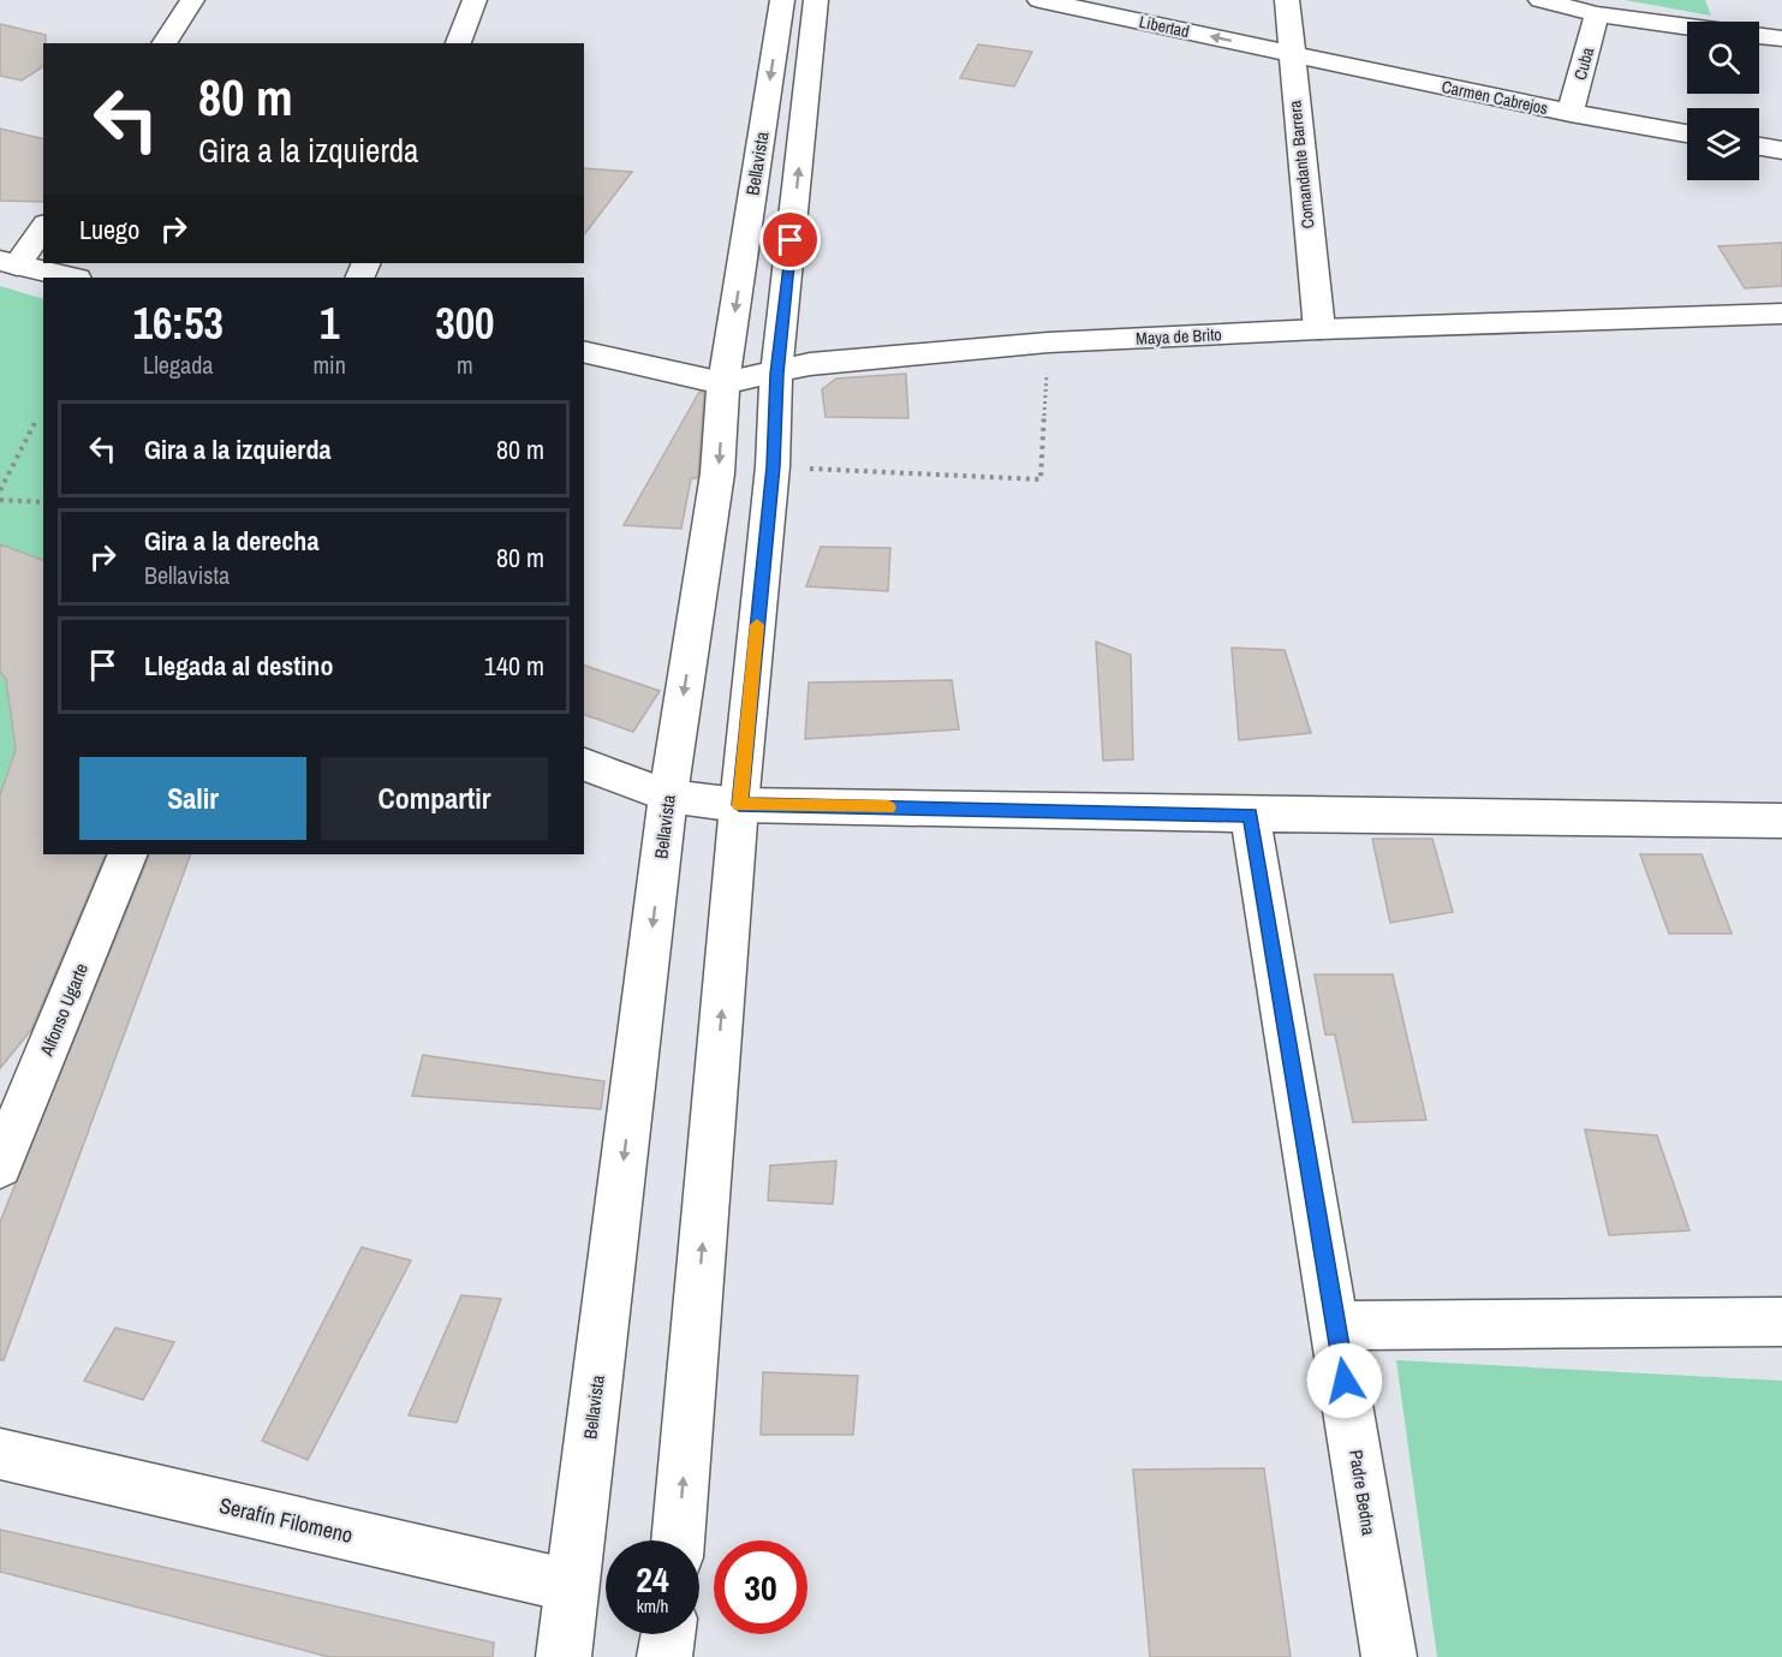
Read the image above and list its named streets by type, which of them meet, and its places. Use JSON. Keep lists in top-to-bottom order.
{
  "streets": {
    "street": [
      "Libertad",
      "Cuba",
      "Carmen Cabrejos",
      "Bellavista",
      "Comandante Barrera",
      "Maya de Brito",
      "Alfonso Ugarte",
      "Padre Bedna",
      "Serafín Filomeno"
    ]
  },
  "crossings": [
    ["Libertad", "Carmen Cabrejos"],
    ["Libertad", "Comandante Barrera"],
    ["Cuba", "Carmen Cabrejos"],
    ["Carmen Cabrejos", "Comandante Barrera"],
    ["Bellavista", "Maya de Brito"],
    ["Bellavista", "Serafín Filomeno"],
    ["Comandante Barrera", "Maya de Brito"]
  ],
  "one_way": ["Libertad"],
  "page": {
    "turn": ["80 m", "Gira a la izquierda"],
    "then": "Luego",
    "eta": [
      "16:53",
      "Llegada",
      "1",
      "min",
      "300",
      "m"
    ],
    "list": [
      {
        "name": "Gira a la izquierda",
        "value": "80 m"
      },
      {
        "name": "Gira a la derecha",
        "note": "Bellavista",
        "value": "80 m"
      },
      {
        "name": "Llegada al destino",
        "value": "140 m"
      }
    ],
    "buttons": ["Salir", "Compartir"],
    "speed": "24 km/h",
    "limit": "30"
  }
}
